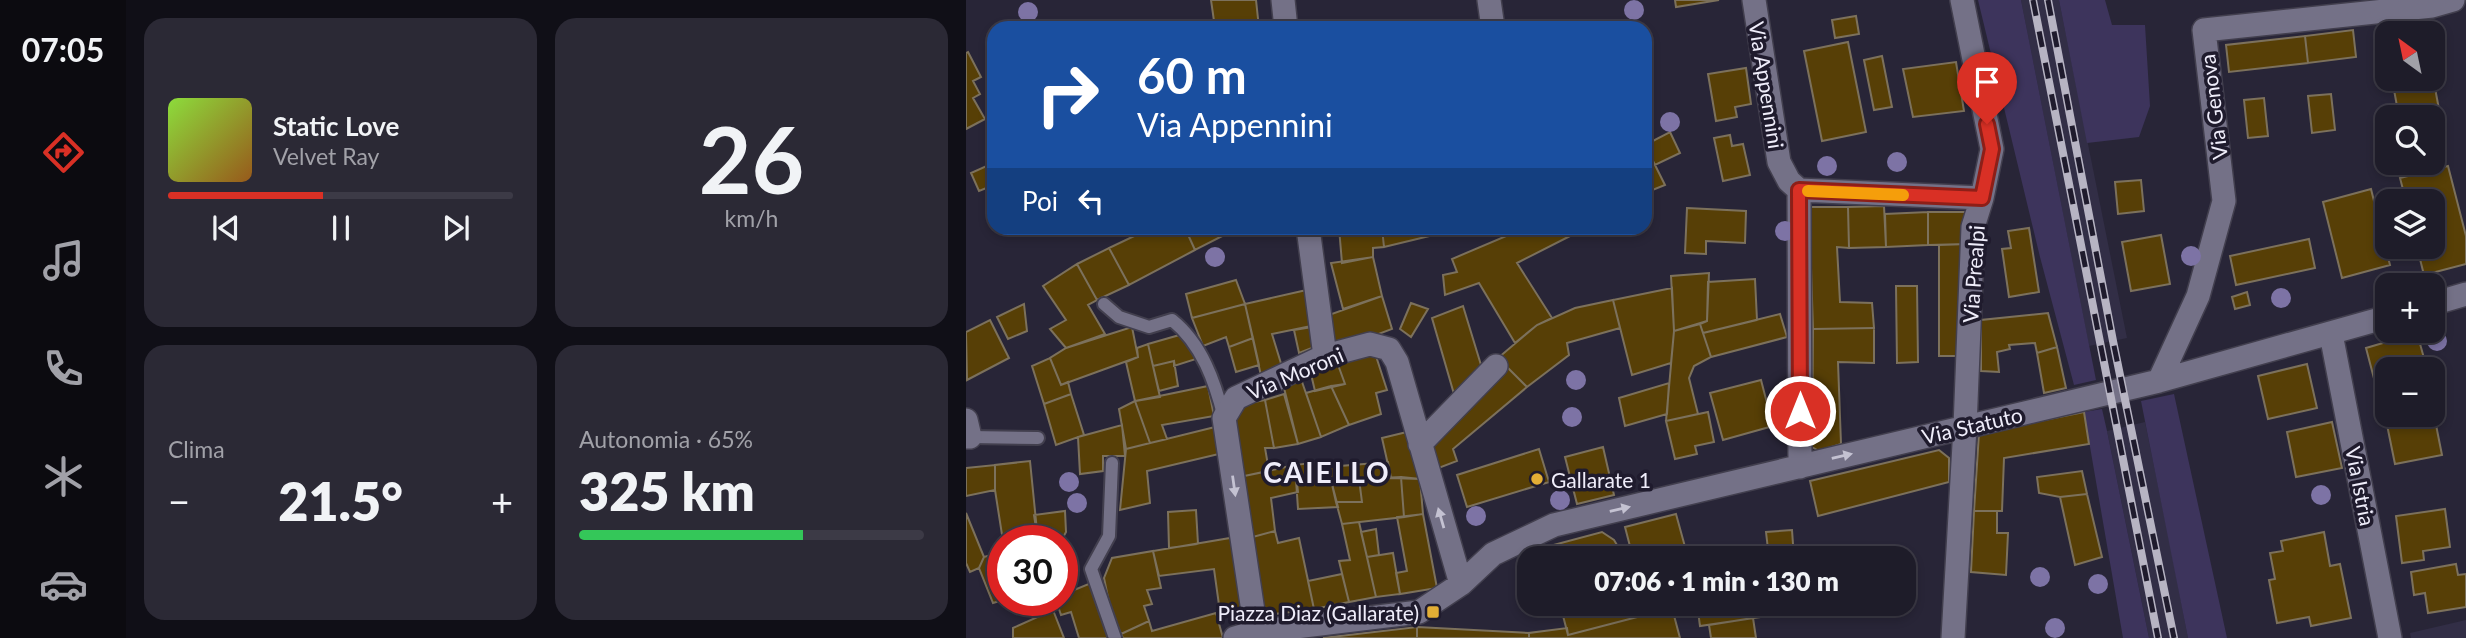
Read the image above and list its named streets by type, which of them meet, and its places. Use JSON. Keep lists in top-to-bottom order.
{
  "streets": {
    "street": [
      "Via Appennini",
      "Via Genova",
      "Via Prealpi",
      "Via Moroni",
      "Via Statuto",
      "Via Istria"
    ]
  },
  "crossings": [
    ["Via Genova", "Via Statuto"],
    ["Via Prealpi", "Via Statuto"],
    ["Via Moroni", "Via Statuto"],
    ["Via Statuto", "Via Istria"]
  ],
  "one_way": ["Via Statuto"],
  "districts": ["CAIELLO"],
  "places": {
    "other": ["Gallarate 1"],
    "transit": ["Piazza Diaz (Gallarate)"]
  },
  "north": "top left",
  "page": {
    "tabs": "07:05",
    "tile": [
      ["26", "km/h"],
      "Clima",
      ["Autonomia · 65%", "325 km"]
    ],
    "map_buttons": ["+", "−"],
    "turn": ["60 m", "Via Appennini"],
    "song": ["Static Love", "Velvet Ray"],
    "then": "Poi",
    "heat": ["−", "21.5°", "+"],
    "limit": "30",
    "trip": "07:06 · 1 min · 130 m"
  }
}
